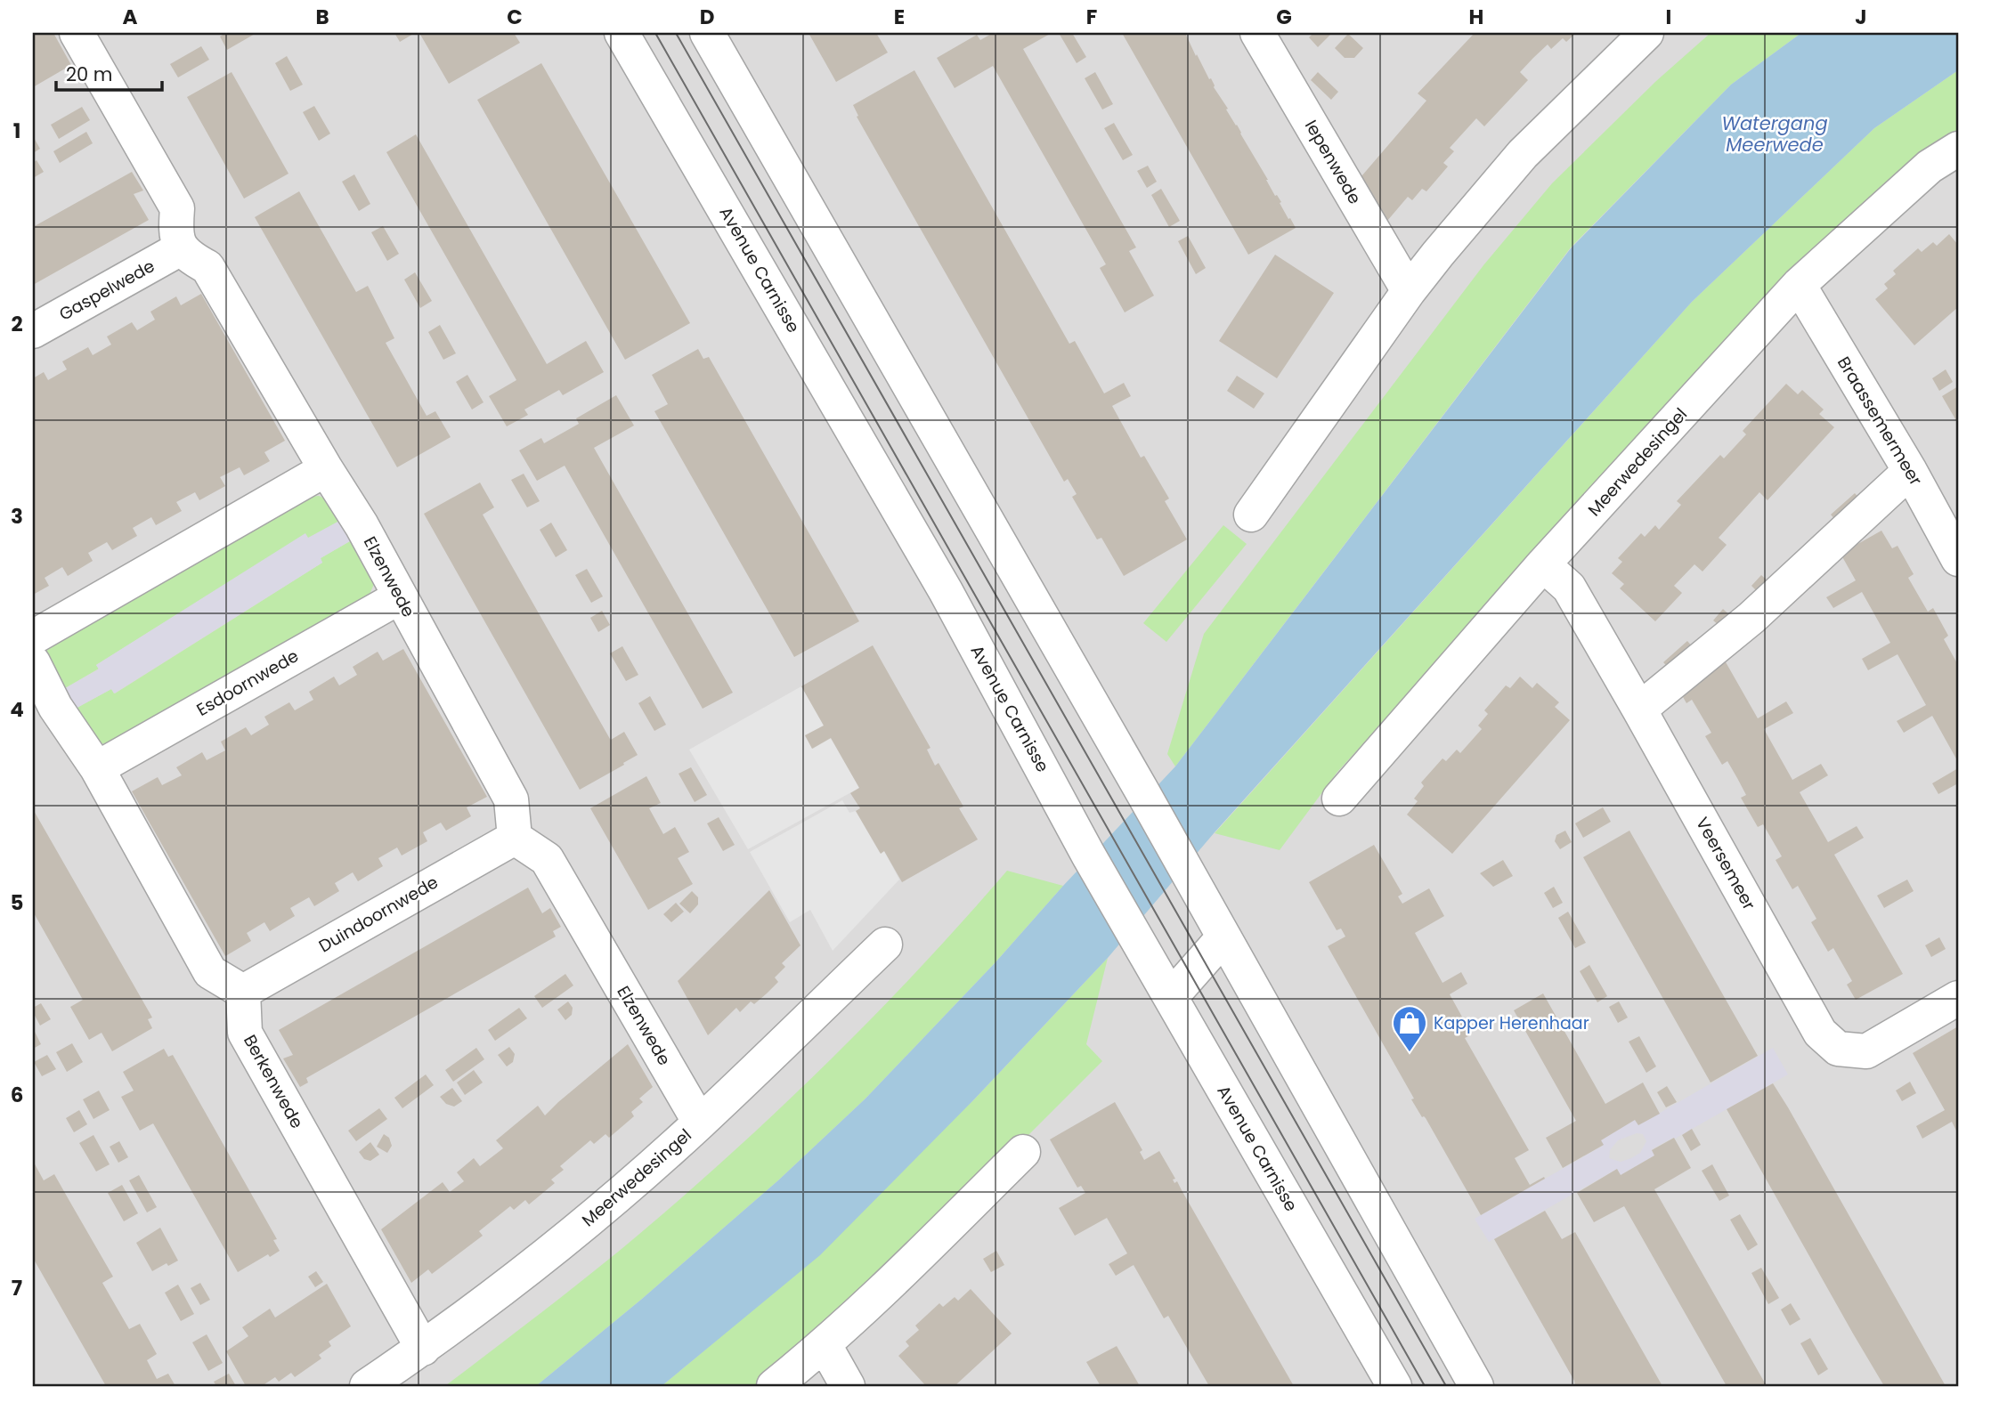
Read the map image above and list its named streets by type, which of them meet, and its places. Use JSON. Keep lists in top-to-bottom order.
{
  "streets": {
    "street": [
      "Iepenwede",
      "Avenue Carnisse",
      "Gaspelwede",
      "Braassemermeer",
      "Meerwedesingel",
      "Elzenwede",
      "Esdoornwede",
      "Veersemeer",
      "Duindoornwede",
      "Berkenwede"
    ]
  },
  "crossings": [
    ["Gaspelwede", "Elzenwede"],
    ["Braassemermeer", "Meerwedesingel"],
    ["Meerwedesingel", "Elzenwede"],
    ["Meerwedesingel", "Veersemeer"],
    ["Meerwedesingel", "Berkenwede"],
    ["Elzenwede", "Esdoornwede"],
    ["Elzenwede", "Duindoornwede"],
    ["Duindoornwede", "Berkenwede"]
  ],
  "water": ["Watergang Meerwede"],
  "places": {
    "shop": ["Kapper Herenhaar"]
  },
  "scale_bar": "20 m",
  "grid": {
    "columns": [
      "A",
      "B",
      "C",
      "D",
      "E",
      "F",
      "G",
      "H",
      "I",
      "J"
    ],
    "rows": [
      "1",
      "2",
      "3",
      "4",
      "5",
      "6",
      "7"
    ]
  }
}
